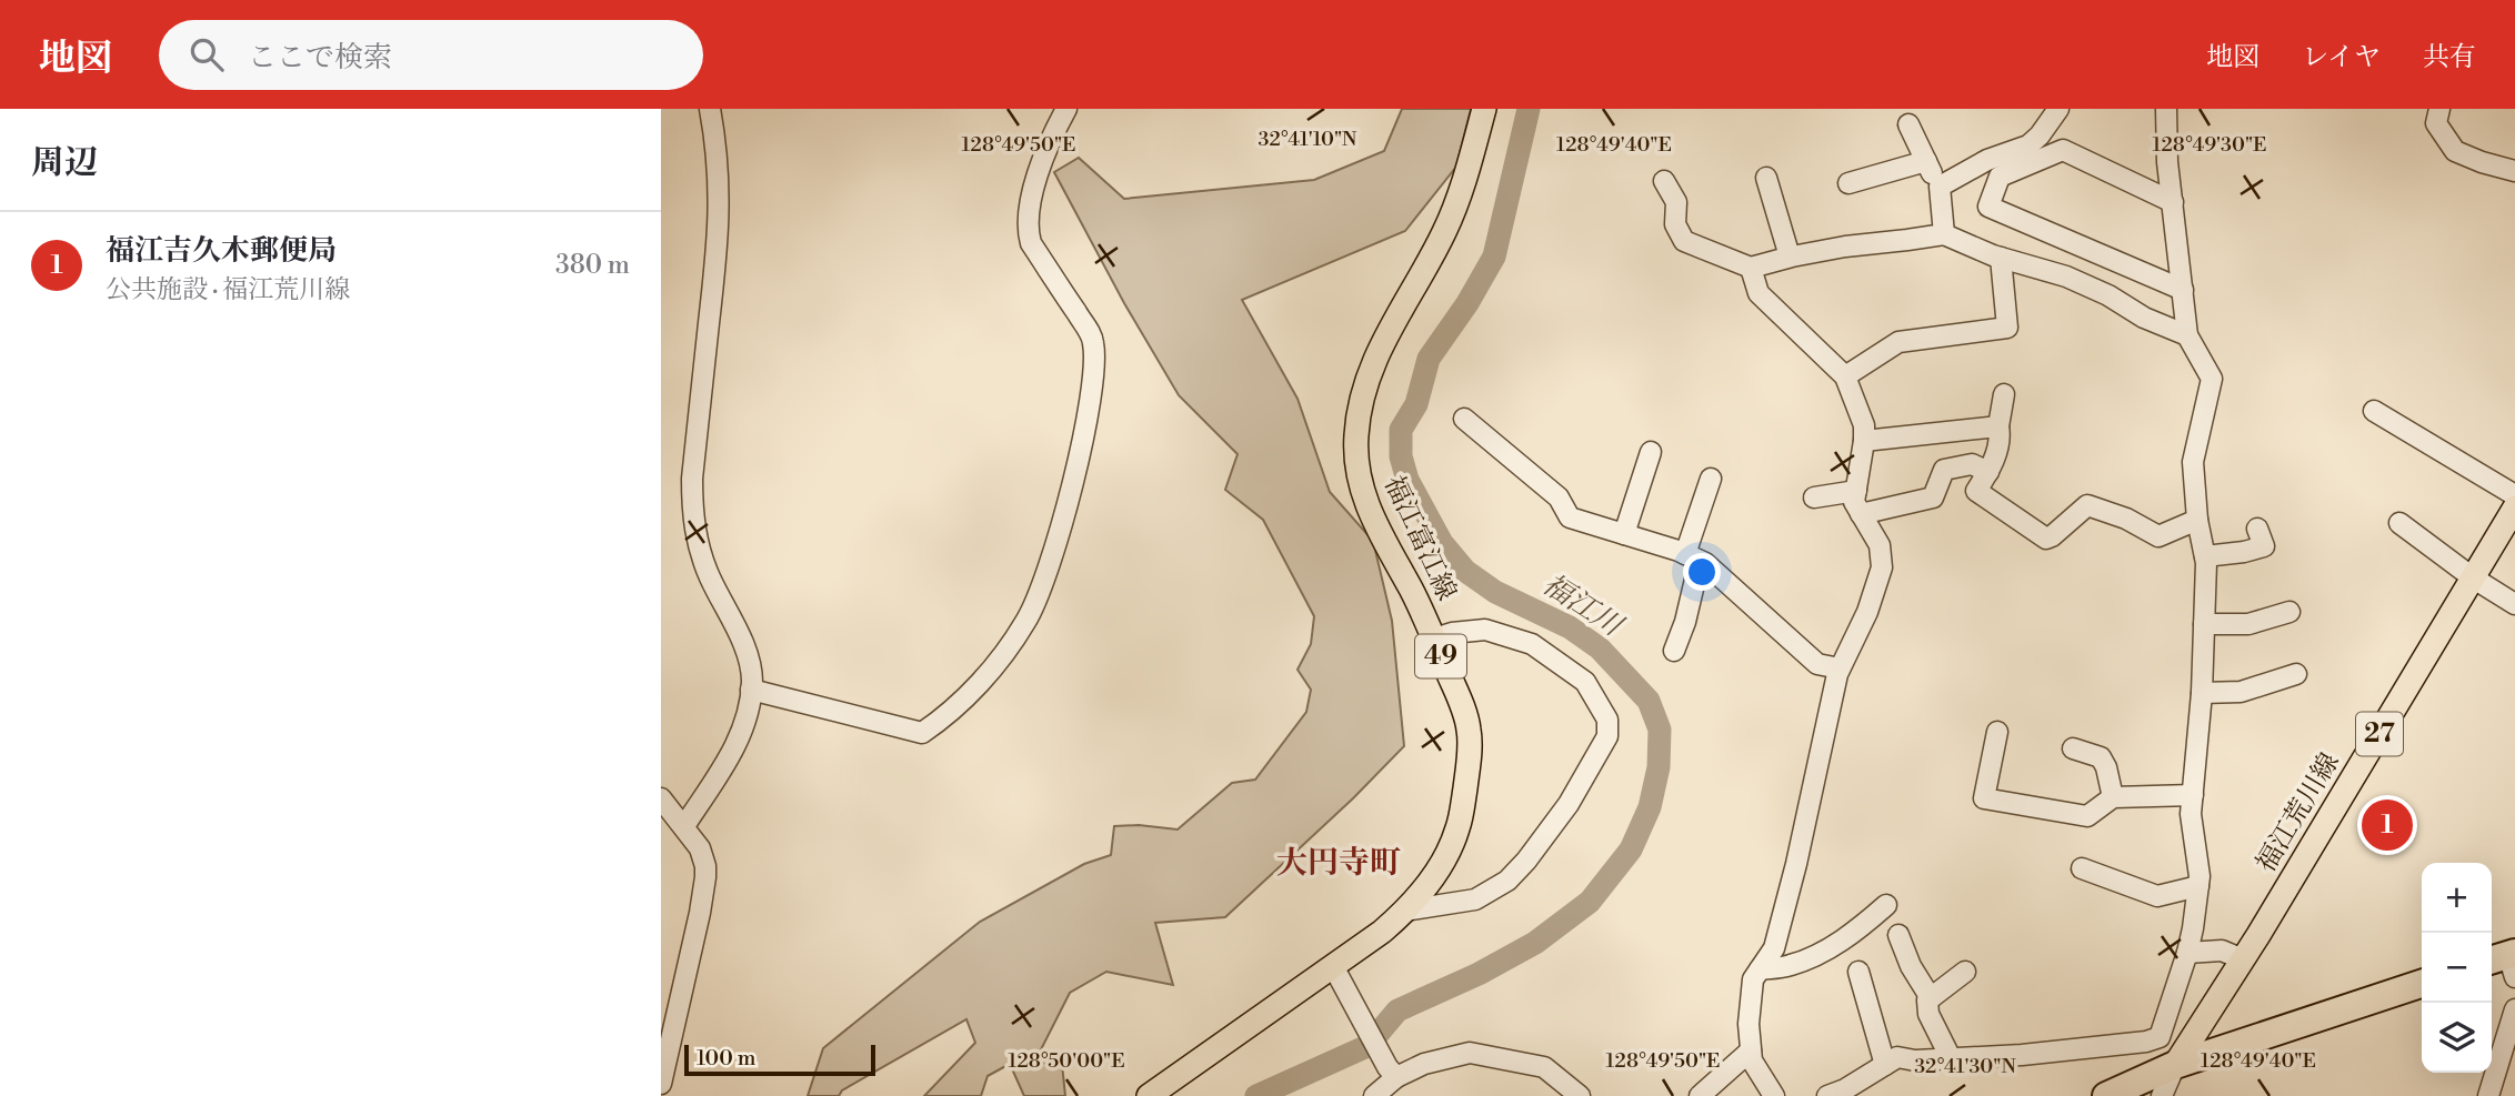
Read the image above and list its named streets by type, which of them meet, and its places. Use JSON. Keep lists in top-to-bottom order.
{
  "streets": {
    "main road": [
      "福江富江線",
      "49",
      "27",
      "福江荒川線"
    ]
  },
  "districts": ["大円寺町"],
  "water": ["福江川"],
  "scale_bar": "100 m",
  "page": {
    "header": "地図",
    "search": "ここで検索",
    "nav": ["地図", "レイヤ", "共有"],
    "heading": "周辺",
    "list": [
      {
        "mark": "1",
        "name": "福江吉久木郵便局",
        "note": "公共施設 · 福江荒川線",
        "value": "380 m"
      }
    ],
    "pins": "1",
    "map_buttons": ["+", "−"],
    "scale": "100 m"
  },
  "coordinates": [
    "32°41'10\"N",
    "128°49'50\"E",
    "128°49'40\"E",
    "128°49'30\"E",
    "128°50'00\"E",
    "32°41'30\"N"
  ]
}
